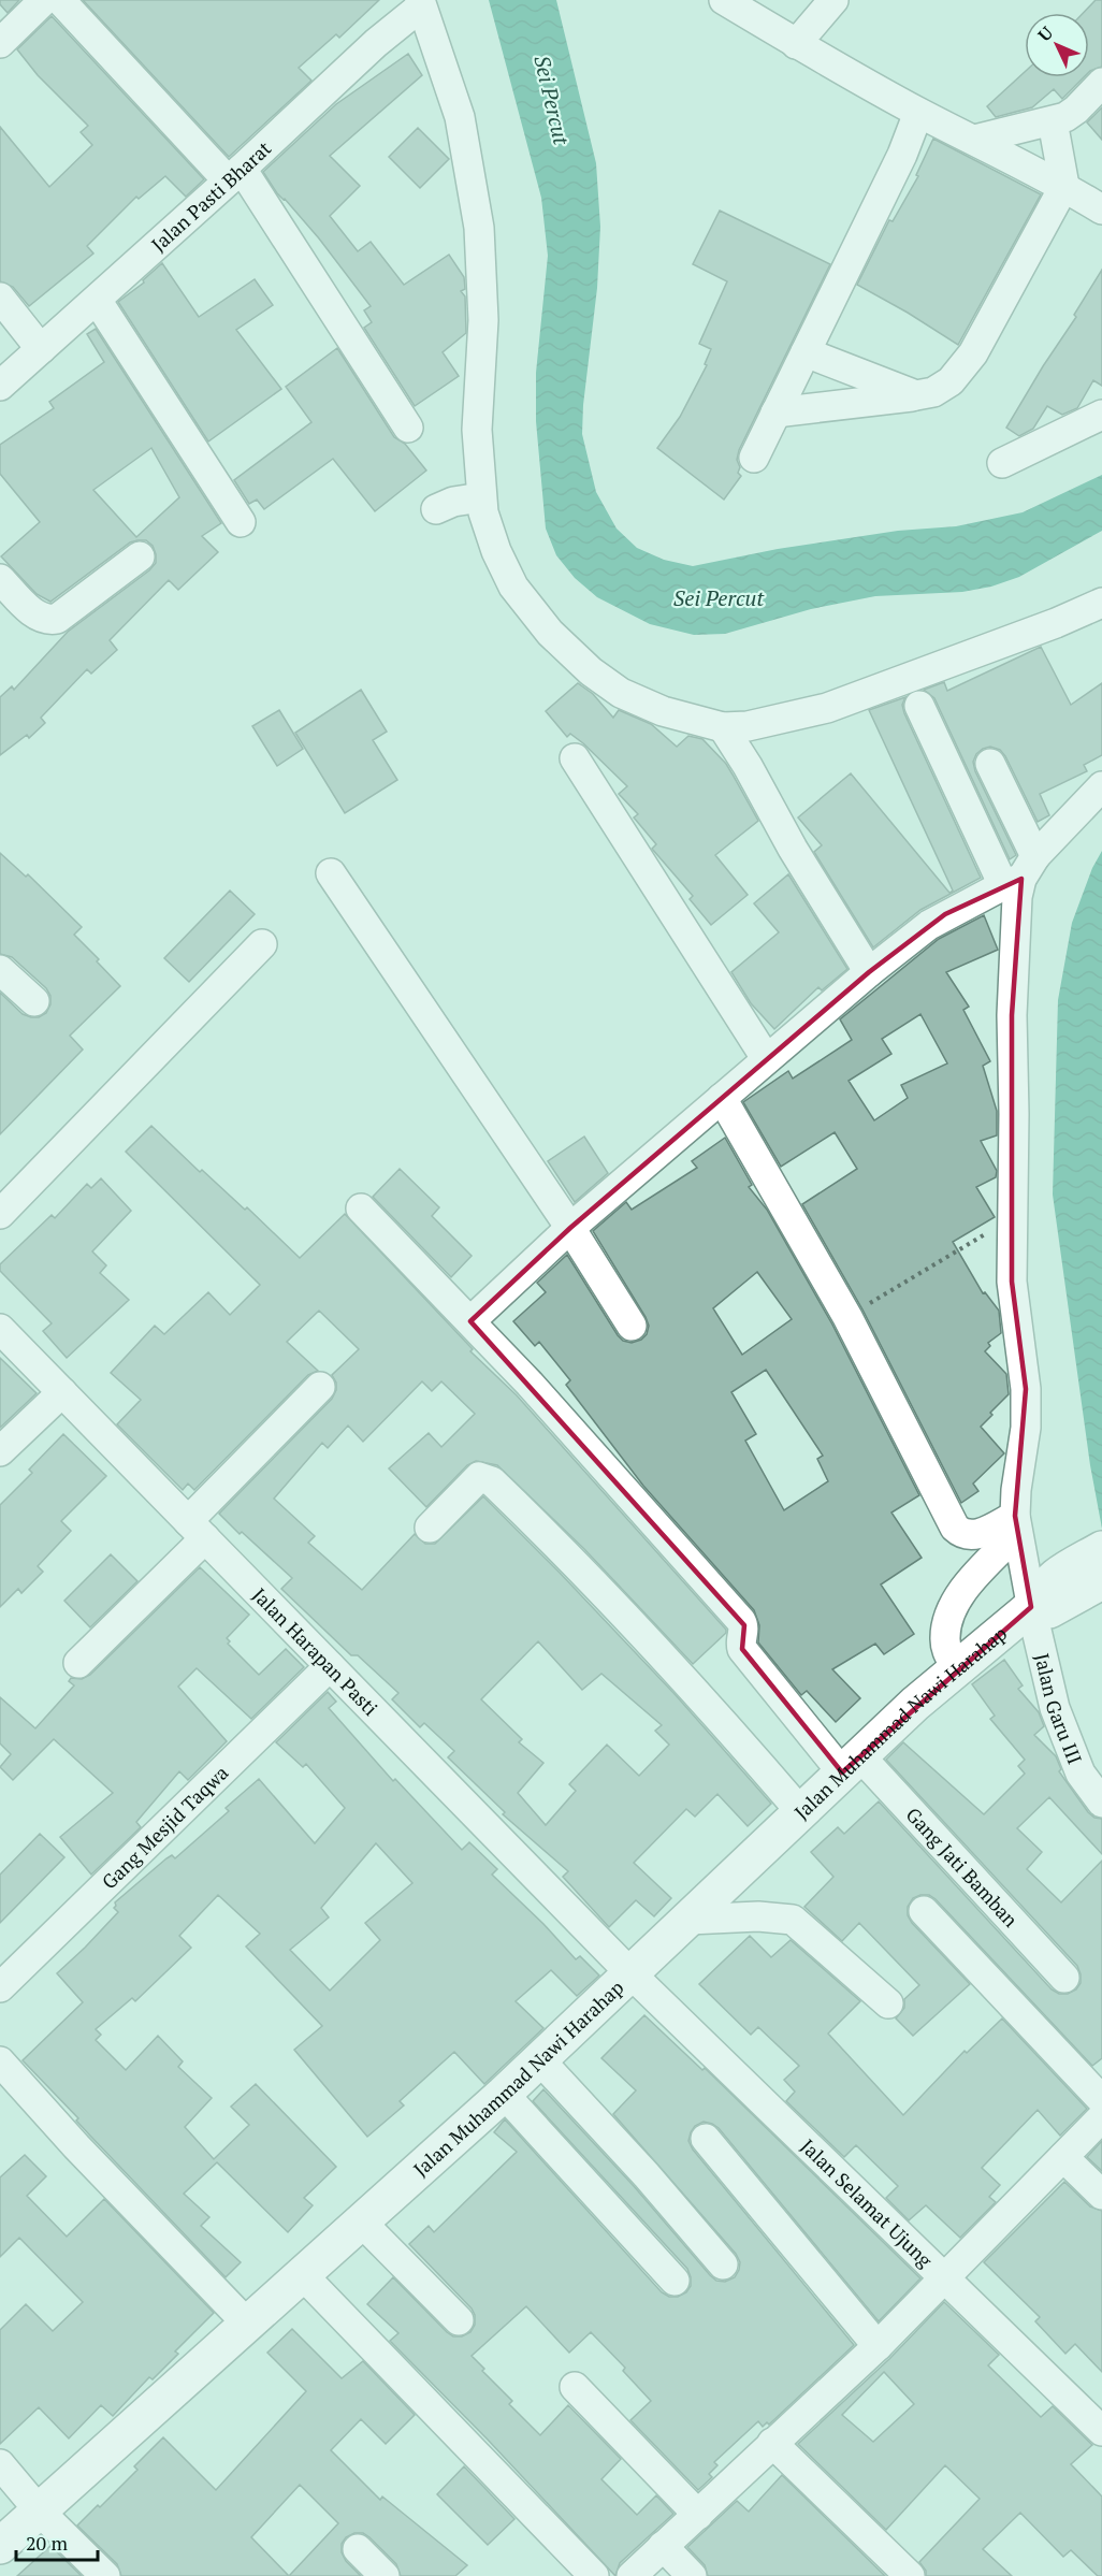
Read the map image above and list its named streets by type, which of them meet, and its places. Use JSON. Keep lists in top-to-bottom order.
{
  "streets": {
    "main road": ["Jalan Muhammad Nawi Harahap"],
    "street": [
      "Jalan Pasti Bharat",
      "Jalan Harapan Pasti",
      "Jalan Garu III",
      "Gang Mesjid Taqwa",
      "Gang Jati Bamban",
      "Jalan Selamat Ujung"
    ]
  },
  "crossings": [
    ["Jalan Harapan Pasti", "Jalan Muhammad Nawi Harahap"],
    ["Jalan Harapan Pasti", "Gang Mesjid Taqwa"],
    ["Jalan Harapan Pasti", "Jalan Selamat Ujung"],
    ["Jalan Garu III", "Jalan Muhammad Nawi Harahap"],
    ["Jalan Muhammad Nawi Harahap", "Gang Jati Bamban"],
    ["Jalan Muhammad Nawi Harahap", "Jalan Selamat Ujung"]
  ],
  "water": ["Sei Percut"],
  "scale_bar": "20 m",
  "north": "top left"
}
